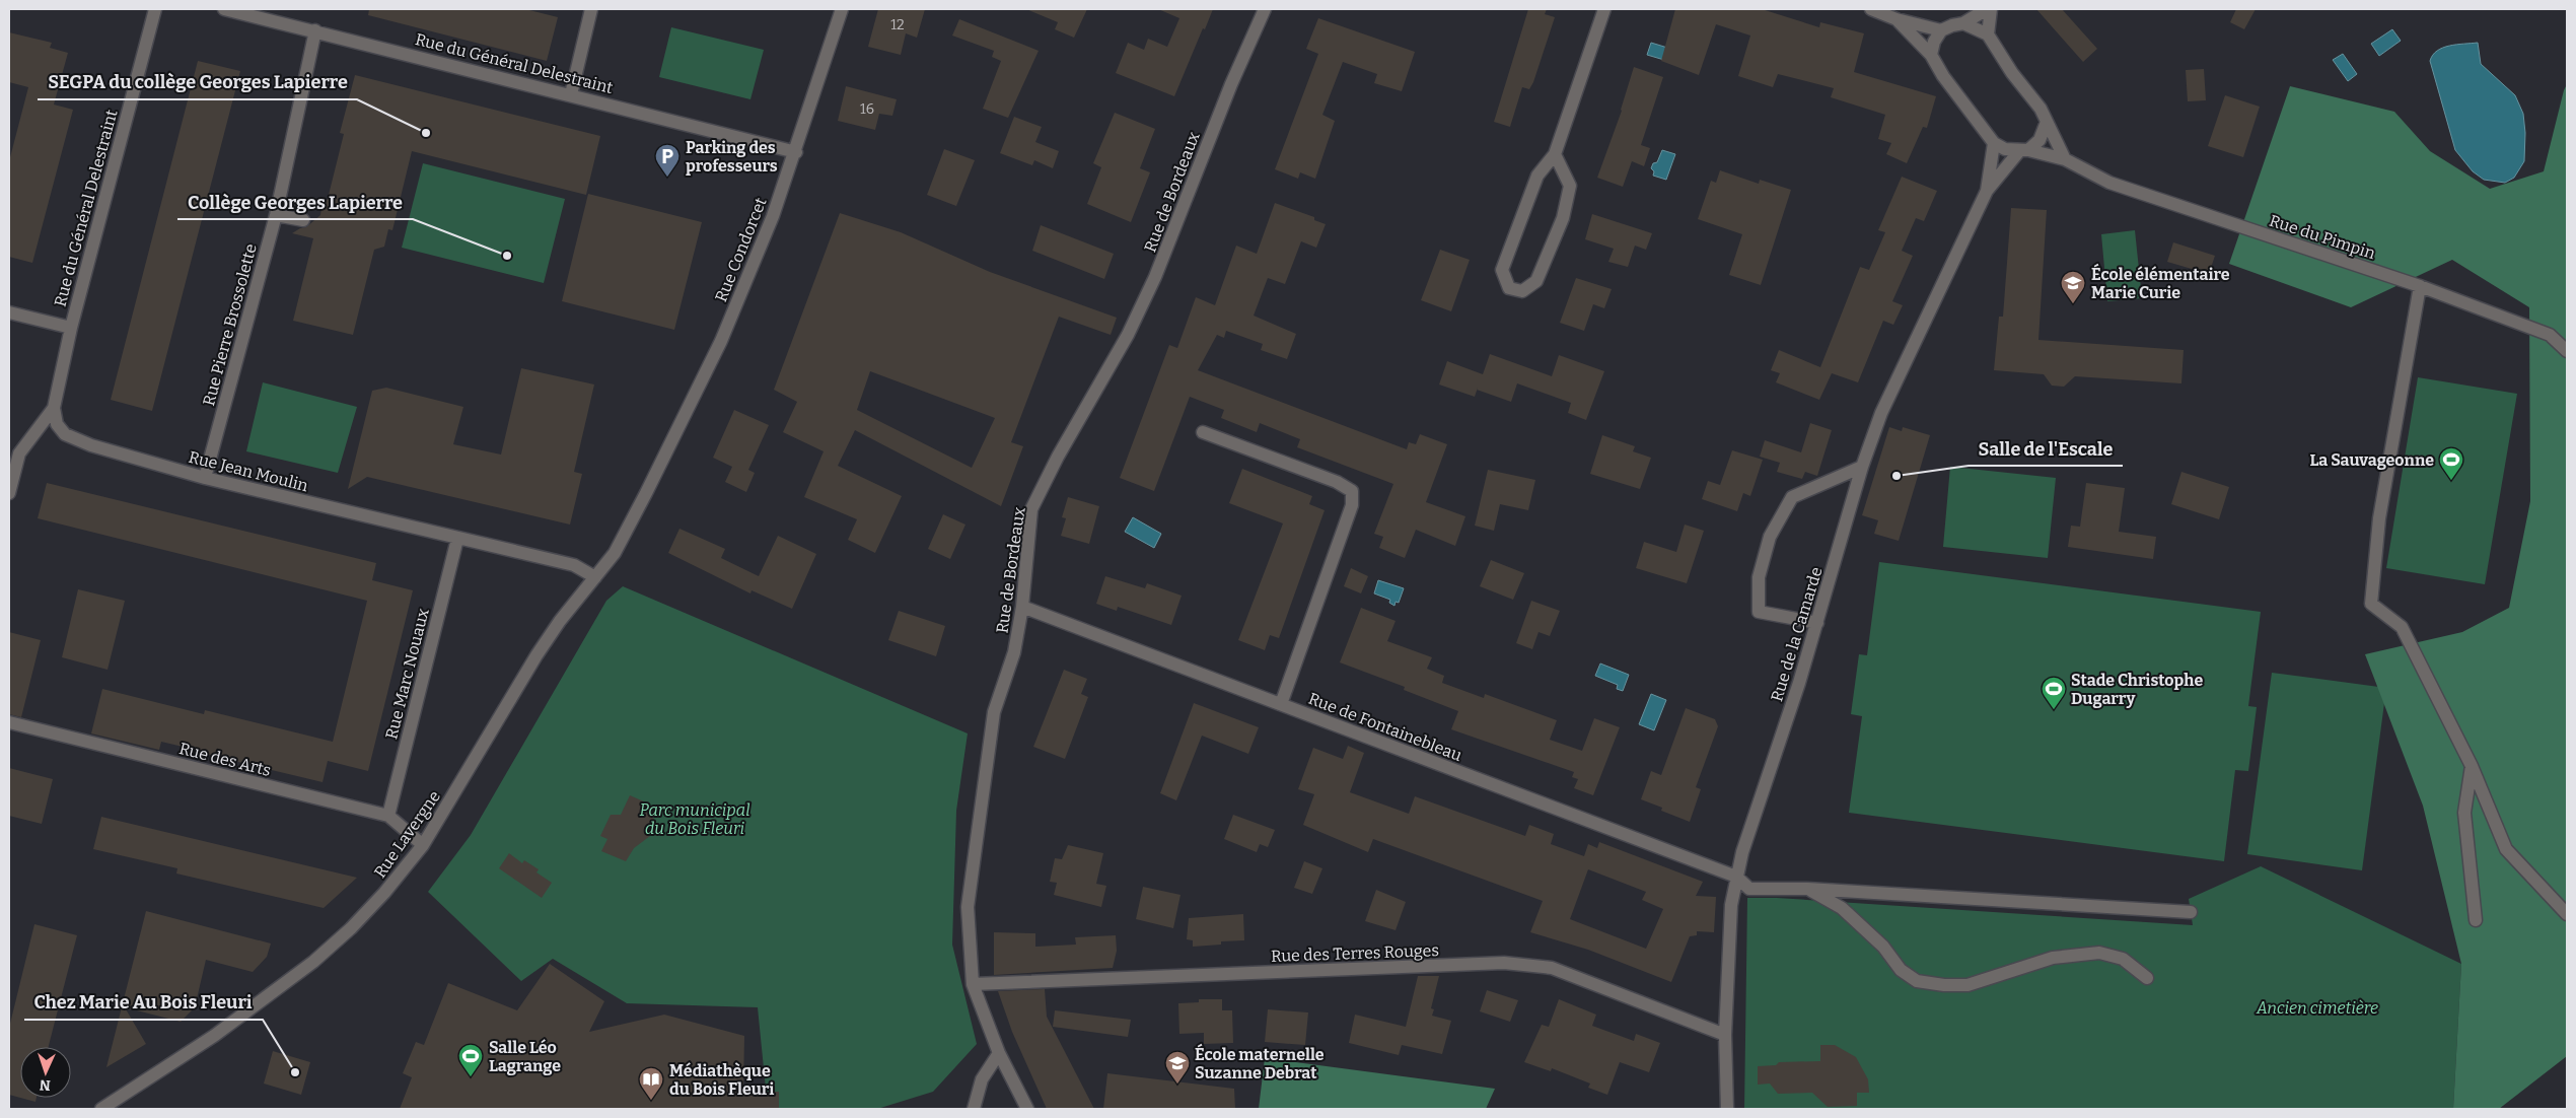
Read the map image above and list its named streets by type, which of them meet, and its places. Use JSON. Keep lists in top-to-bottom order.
{
  "streets": {
    "street": [
      "Rue du Général Delestraint",
      "Rue de Bordeaux",
      "Rue du Pimpin",
      "Rue Condorcet",
      "Rue Pierre Brossolette",
      "Rue Jean Moulin",
      "Rue de la Camarde",
      "Rue Marc Nouaux",
      "Rue de Fontainebleau",
      "Rue des Arts",
      "Rue Lavergne",
      "Rue des Terres Rouges"
    ]
  },
  "crossings": [
    ["Rue du Général Delestraint", "Rue Condorcet"],
    ["Rue du Général Delestraint", "Rue Pierre Brossolette"],
    ["Rue de Bordeaux", "Rue de Fontainebleau"],
    ["Rue de Bordeaux", "Rue des Terres Rouges"],
    ["Rue du Pimpin", "Rue de la Camarde"],
    ["Rue Condorcet", "Rue Lavergne"],
    ["Rue Pierre Brossolette", "Rue Jean Moulin"],
    ["Rue Jean Moulin", "Rue Marc Nouaux"],
    ["Rue Jean Moulin", "Rue Lavergne"],
    ["Rue de la Camarde", "Rue de Fontainebleau"],
    ["Rue de la Camarde", "Rue des Terres Rouges"],
    ["Rue Marc Nouaux", "Rue des Arts"],
    ["Rue des Arts", "Rue Lavergne"]
  ],
  "parks": ["Parc municipal du Bois Fleuri", "Ancien cimetière"],
  "places": {
    "other": [
      "SEGPA du collège Georges Lapierre",
      "Collège Georges Lapierre",
      "Salle de l'Escale",
      "Chez Marie Au Bois Fleuri"
    ],
    "parking": ["Parking des professeurs"],
    "school or university": ["École élémentaire Marie Curie", "École maternelle Suzanne Debrat"],
    "sports": ["La Sauvageonne", "Stade Christophe Dugarry", "Salle Léo Lagrange"],
    "library": ["Médiathèque du Bois Fleuri"]
  },
  "house_numbers": ["12", "16"],
  "north": "bottom"
}
